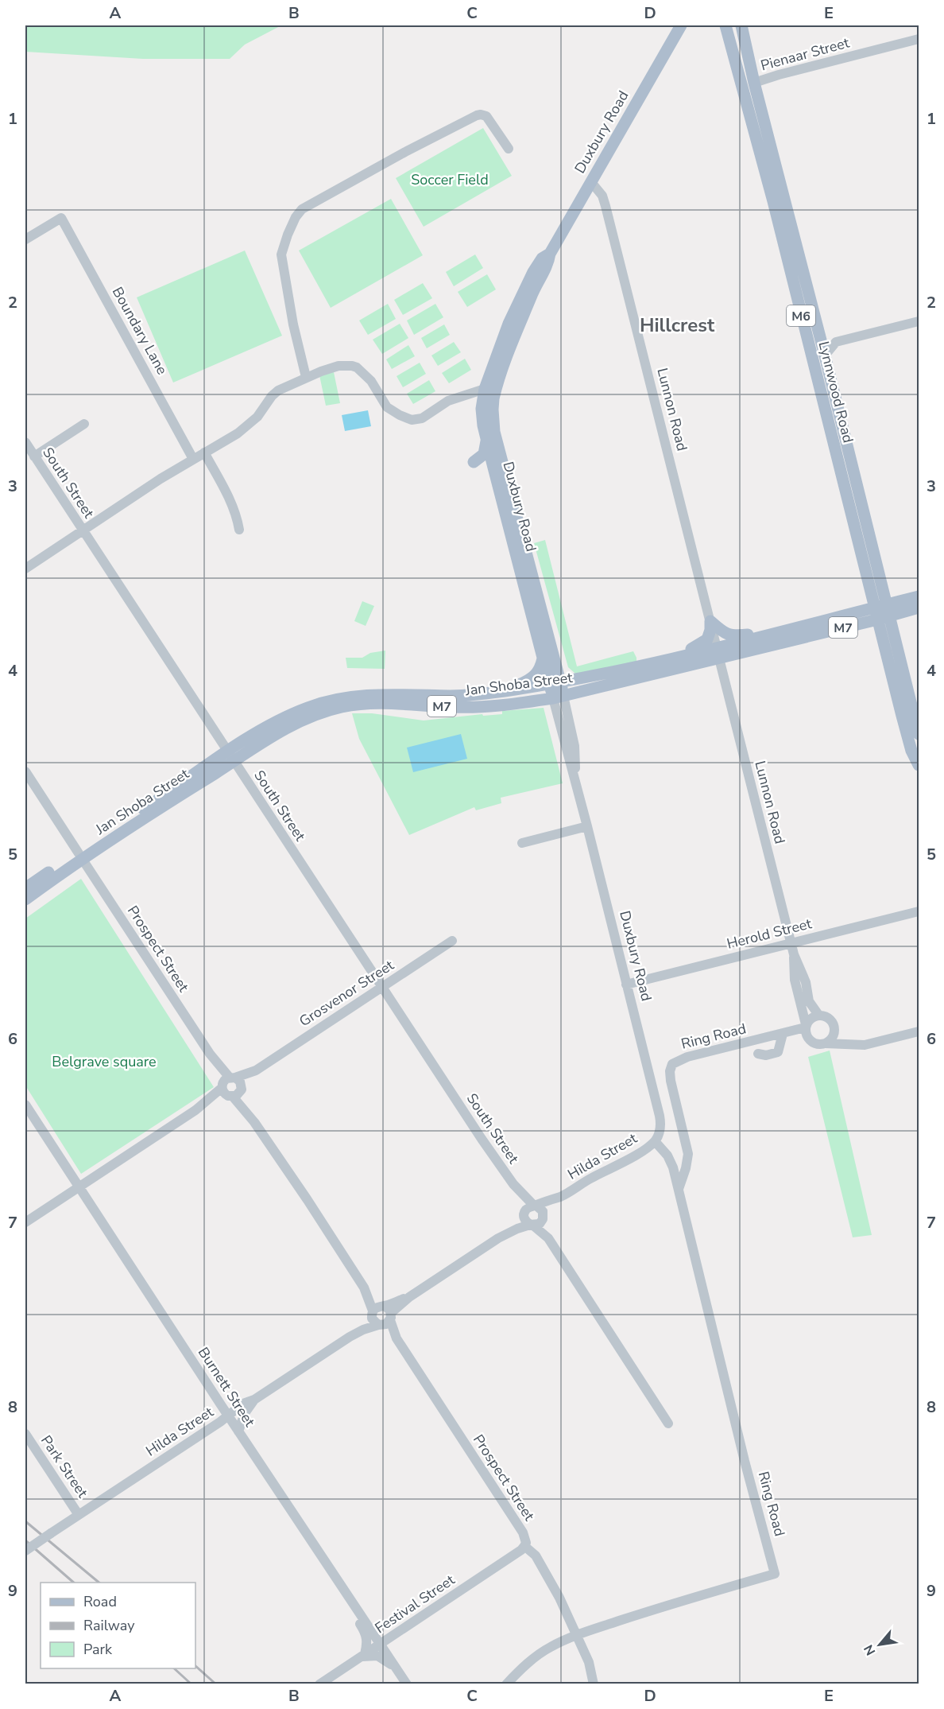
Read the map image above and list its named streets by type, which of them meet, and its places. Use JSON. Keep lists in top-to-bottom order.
{
  "streets": {
    "main road": [
      "Duxbury Road",
      "M6",
      "Lynnwood Road",
      "M7",
      "Jan Shoba Street"
    ],
    "street": [
      "Pienaar Street",
      "Boundary Lane",
      "Lunnon Road",
      "South Street",
      "Herold Street",
      "Prospect Street",
      "Grosvenor Street",
      "Ring Road",
      "Hilda Street",
      "Burnett Street",
      "Park Street",
      "Festival Street"
    ]
  },
  "crossings": [
    ["Pienaar Street", "Lynnwood Road"],
    ["Duxbury Road", "Lunnon Road"],
    ["Duxbury Road", "Jan Shoba Street"],
    ["Duxbury Road", "Herold Street"],
    ["Duxbury Road", "Ring Road"],
    ["Duxbury Road", "Hilda Street"],
    ["Lynnwood Road", "Jan Shoba Street"],
    ["Lunnon Road", "Jan Shoba Street"],
    ["Lunnon Road", "Herold Street"],
    ["Lunnon Road", "Ring Road"],
    ["South Street", "Jan Shoba Street"],
    ["South Street", "Grosvenor Street"],
    ["South Street", "Hilda Street"],
    ["Jan Shoba Street", "Prospect Street"],
    ["Prospect Street", "Grosvenor Street"],
    ["Prospect Street", "Ring Road"],
    ["Prospect Street", "Hilda Street"],
    ["Prospect Street", "Festival Street"],
    ["Grosvenor Street", "Burnett Street"],
    ["Ring Road", "Hilda Street"],
    ["Hilda Street", "Burnett Street"],
    ["Hilda Street", "Park Street"],
    ["Burnett Street", "Festival Street"]
  ],
  "districts": ["Hillcrest"],
  "parks": ["Soccer Field", "Belgrave square"],
  "legend": ["Road", "Railway", "Park"],
  "north": "bottom left",
  "grid": {
    "columns": [
      "A",
      "B",
      "C",
      "D",
      "E"
    ],
    "rows": [
      "1",
      "2",
      "3",
      "4",
      "5",
      "6",
      "7",
      "8",
      "9"
    ]
  }
}
